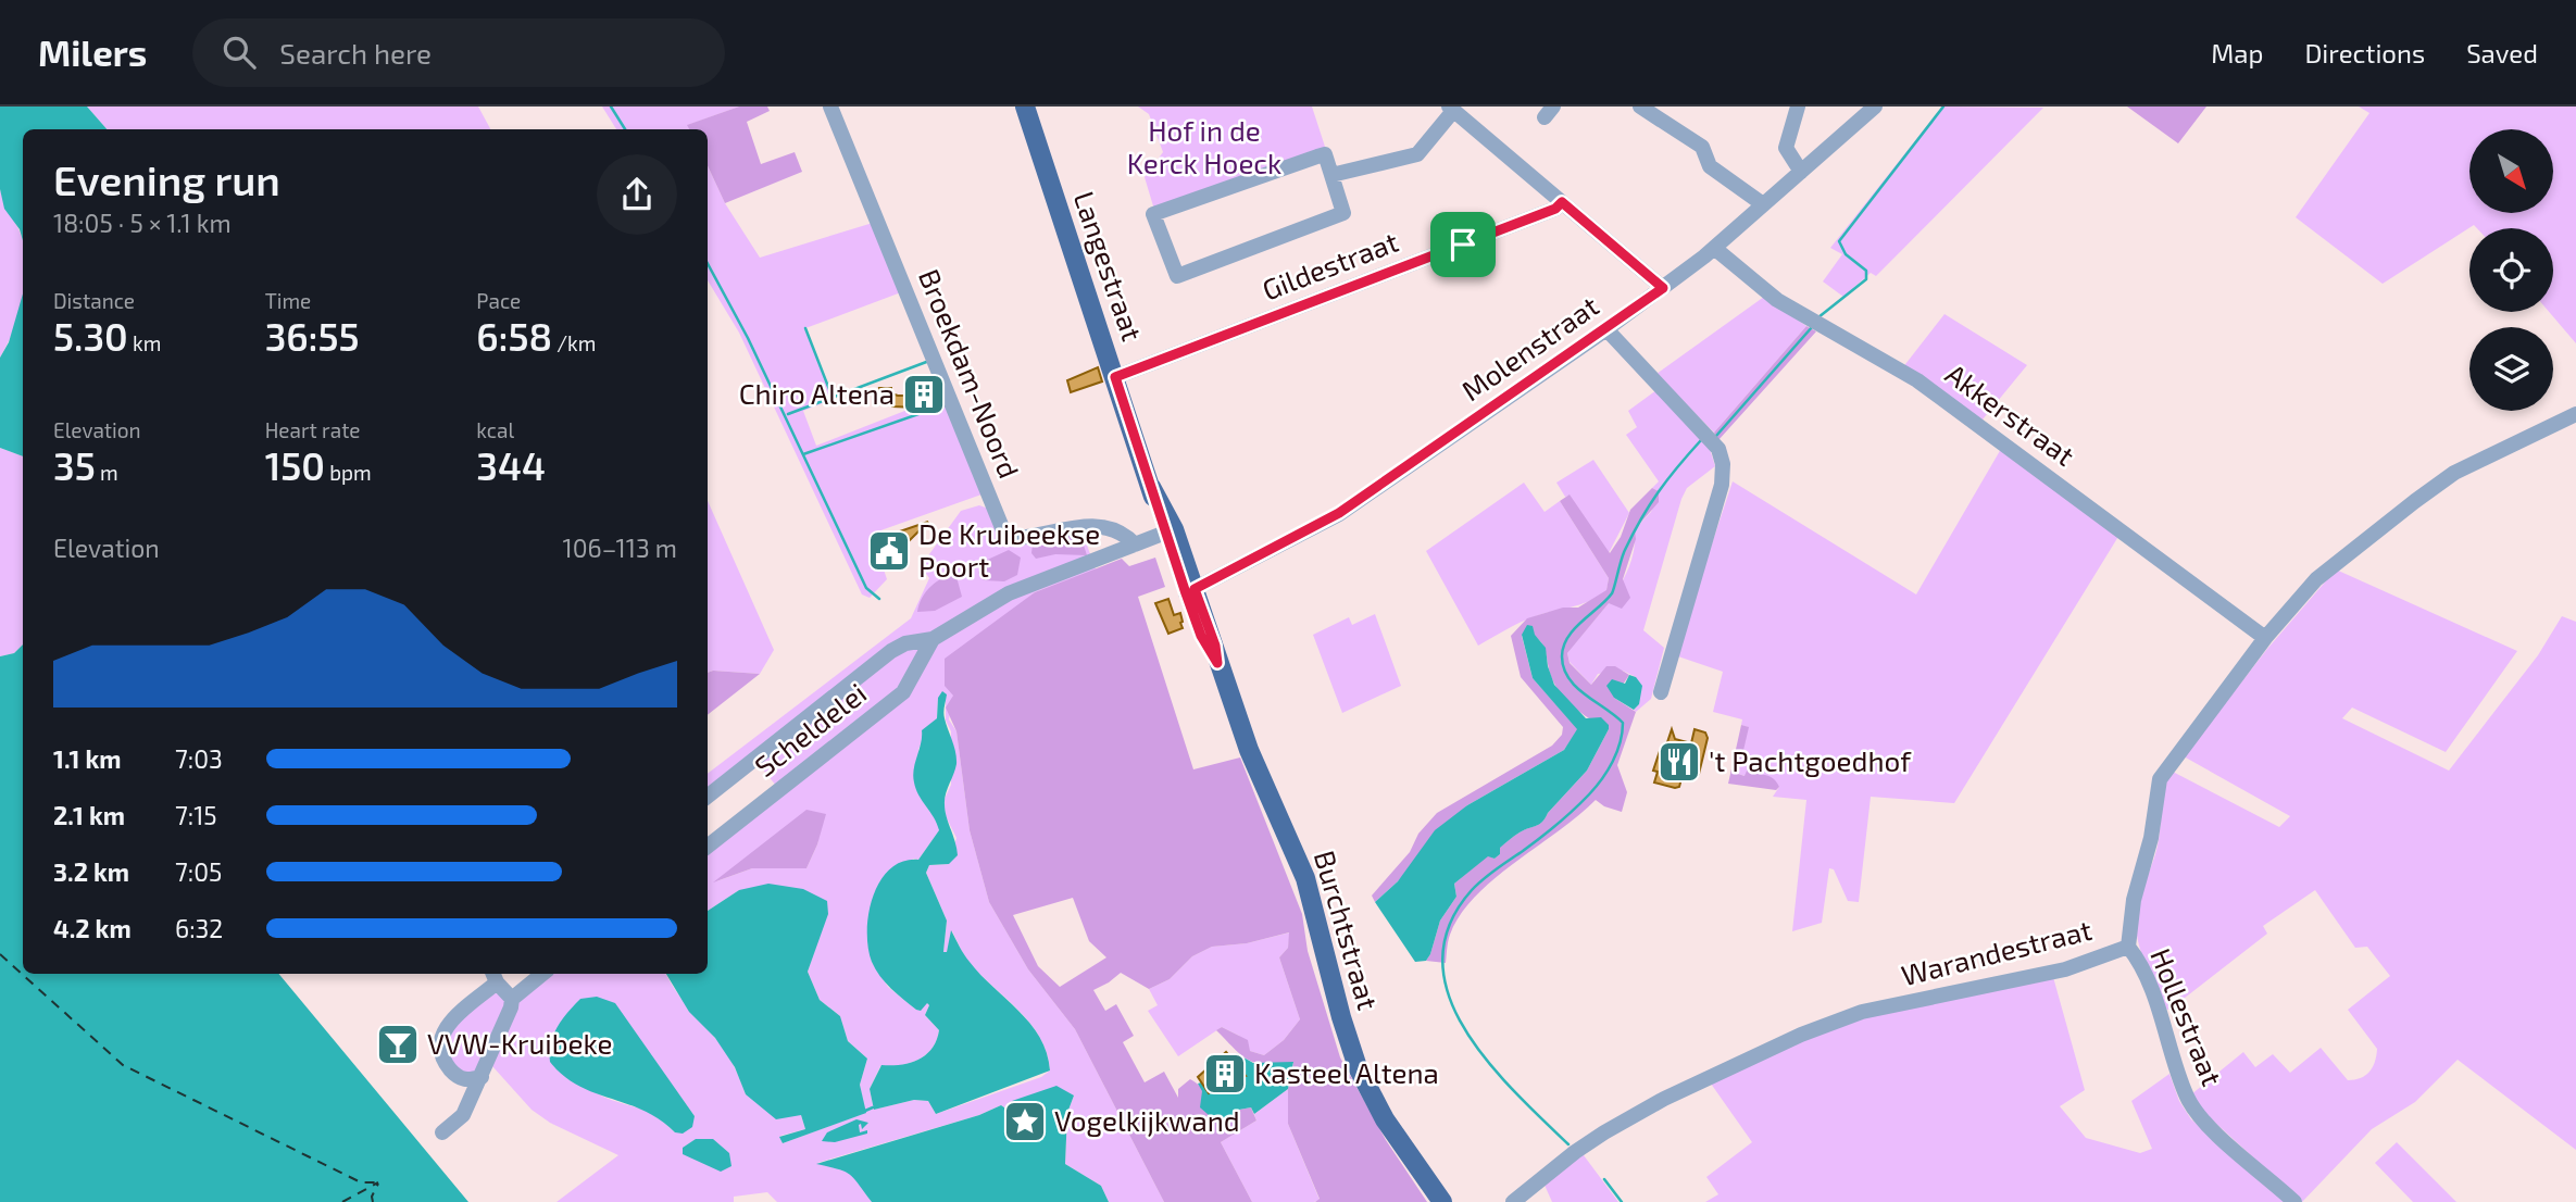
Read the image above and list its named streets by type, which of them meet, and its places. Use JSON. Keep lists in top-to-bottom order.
{
  "streets": {
    "main road": ["Langestraat", "Burchtstraat"],
    "street": [
      "Gildestraat",
      "Molenstraat",
      "Broekdam-Noord",
      "Akkerstraat",
      "Scheldelei",
      "Warandestraat",
      "Hollestraat"
    ]
  },
  "crossings": [
    ["Langestraat", "Gildestraat"],
    ["Langestraat", "Molenstraat"],
    ["Langestraat", "Scheldelei"],
    ["Langestraat", "Burchtstraat"],
    ["Molenstraat", "Akkerstraat"],
    ["Molenstraat", "Burchtstraat"],
    ["Broekdam-Noord", "Scheldelei"],
    ["Akkerstraat", "Warandestraat"],
    ["Warandestraat", "Hollestraat"]
  ],
  "parks": ["Hof in de Kerck Hoeck"],
  "places": {
    "building": ["Chiro Altena", "Kasteel Altena"],
    "public building": ["De Kruibeekse Poort"],
    "restaurant": ["'t Pachtgoedhof"],
    "bar": ["VVW-Kruibeke"],
    "place": ["Vogelkijkwand"]
  },
  "north": "bottom right",
  "page": {
    "header": "Milers",
    "search": "Search here",
    "nav": ["Map", "Directions", "Saved"],
    "heading": ["Evening run", "18:05 · 5 × 1.1 km"],
    "stats": [
      ["Distance", "5.30 km"],
      ["Time", "36:55"],
      ["Pace", "6:58 /km"],
      ["Elevation", "35 m"],
      ["Heart rate", "150 bpm"],
      ["kcal", "344"]
    ],
    "chart": ["Elevation", "106–113 m"],
    "list": [
      {
        "name": "1.1 km",
        "note": "7:03"
      },
      {
        "name": "2.1 km",
        "note": "7:15"
      },
      {
        "name": "3.2 km",
        "note": "7:05"
      },
      {
        "name": "4.2 km",
        "note": "6:32"
      }
    ]
  }
}
